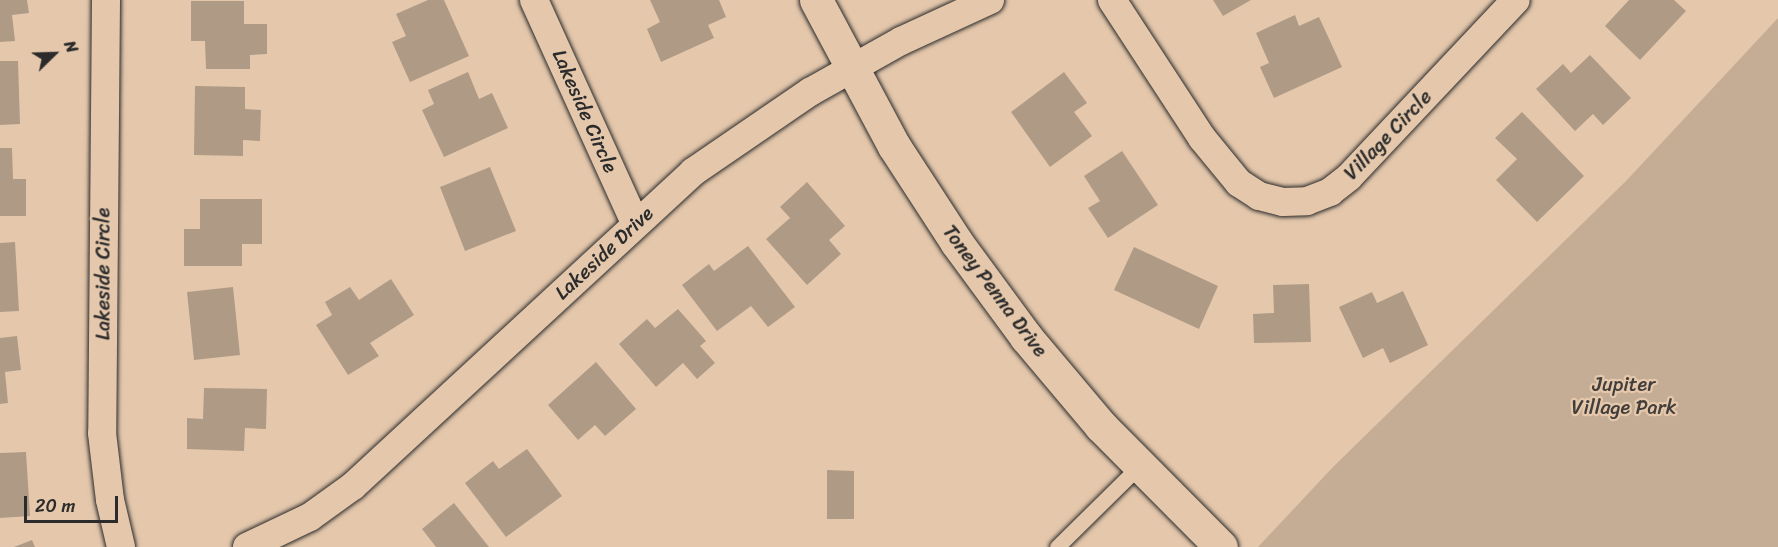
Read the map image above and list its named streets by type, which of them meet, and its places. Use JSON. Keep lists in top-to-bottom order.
{
  "streets": {
    "street": [
      "Lakeside Circle",
      "Village Circle",
      "Lakeside Drive",
      "Toney Penna Drive"
    ]
  },
  "crossings": [
    ["Lakeside Circle", "Lakeside Drive"],
    ["Lakeside Drive", "Toney Penna Drive"]
  ],
  "parks": ["Jupiter Village Park"],
  "scale_bar": "20 m",
  "north": "top right"
}
